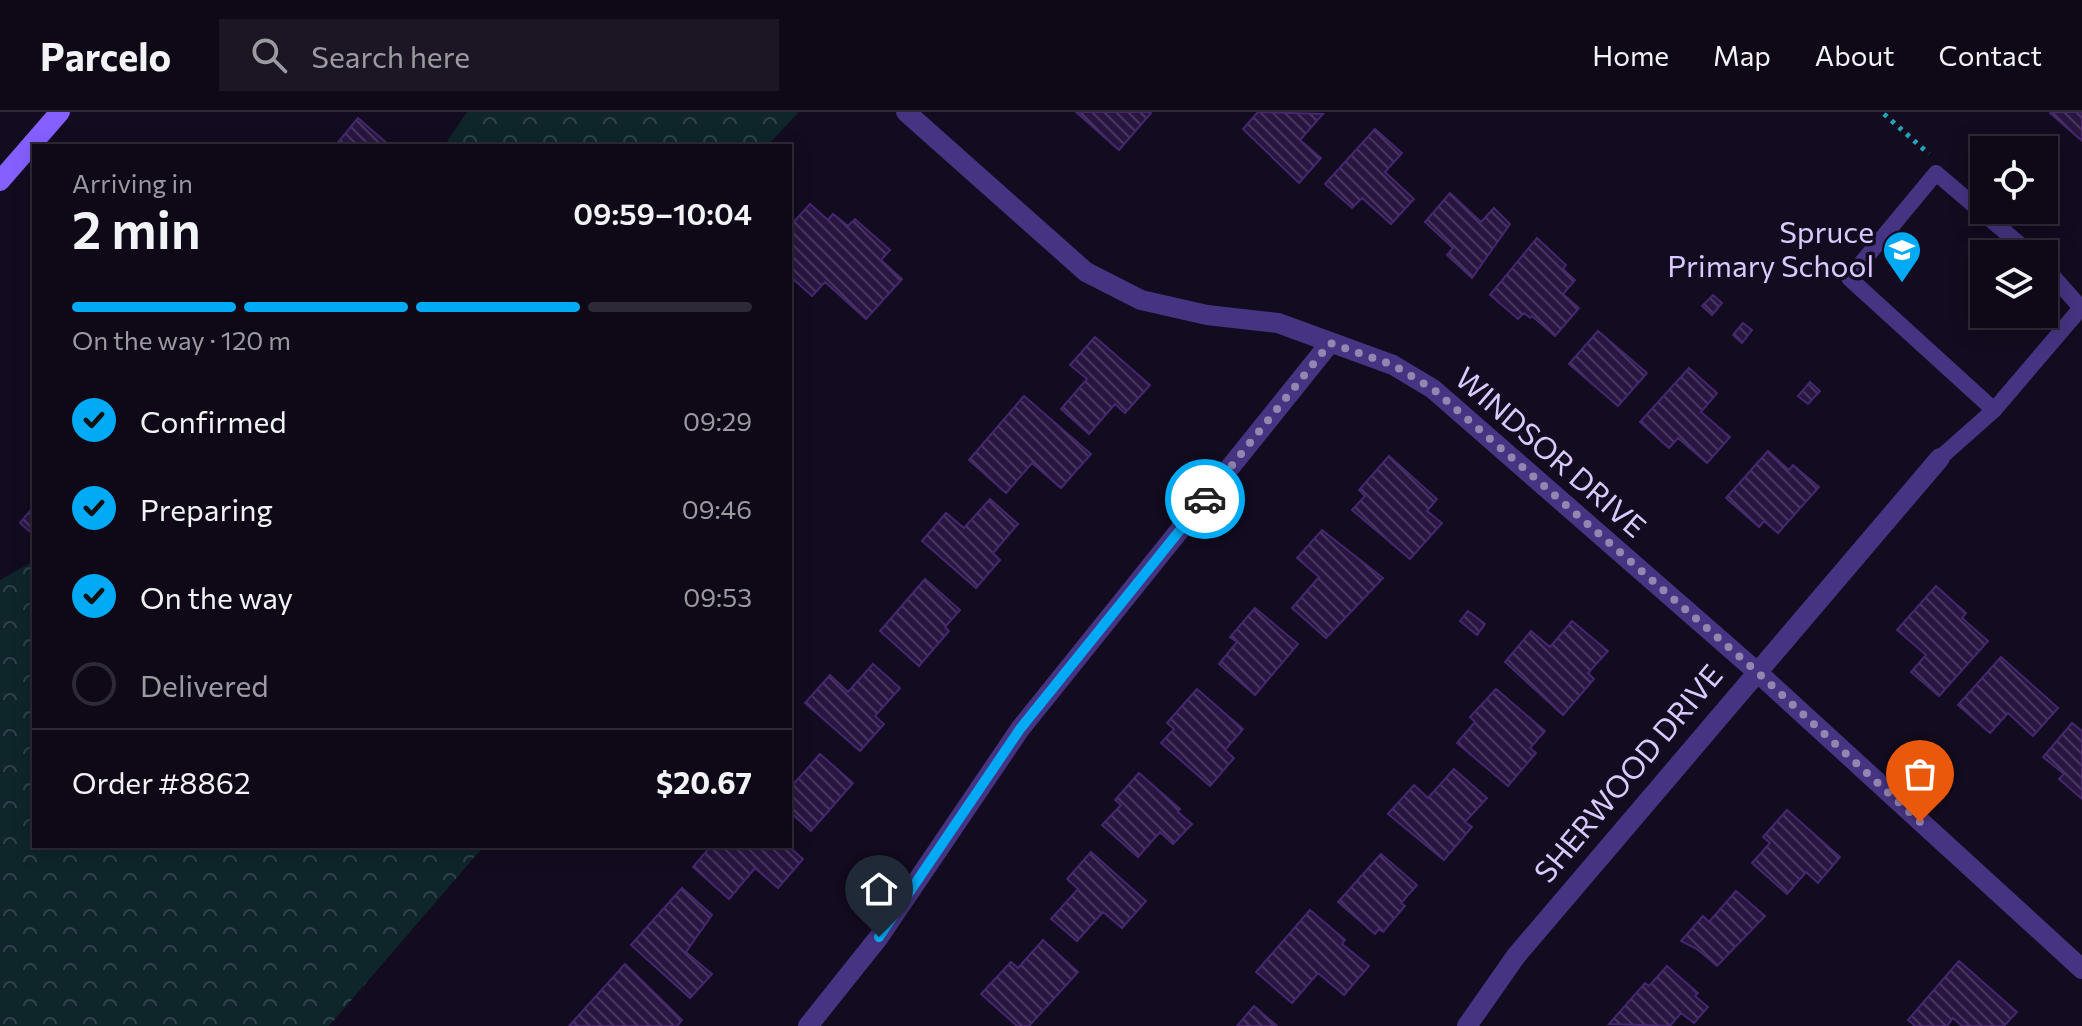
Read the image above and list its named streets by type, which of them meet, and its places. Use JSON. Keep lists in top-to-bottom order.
{
  "streets": {
    "street": ["WINDSOR DRIVE", "SHERWOOD DRIVE"]
  },
  "crossings": [
    ["WINDSOR DRIVE", "SHERWOOD DRIVE"]
  ],
  "places": {
    "school or university": ["Spruce Primary School"]
  },
  "page": {
    "header": "Parcelo",
    "search": "Search here",
    "nav": [
      "Home",
      "Map",
      "About",
      "Contact"
    ],
    "heading": ["2 min", "Arriving in", "09:59–10:04"],
    "panel": ["Order #8862", "$20.67"],
    "bar": "On the way · 120 m",
    "list": [
      ["Confirmed", "09:29"],
      ["Preparing", "09:46"],
      ["On the way", "09:53"],
      "Delivered"
    ]
  }
}
